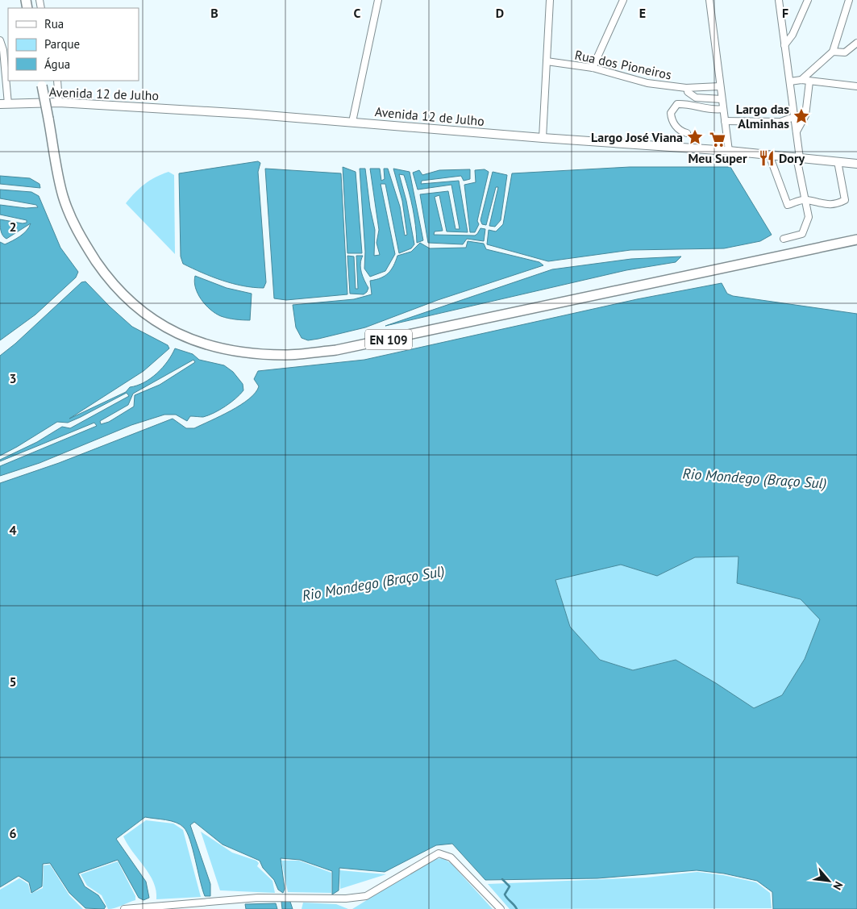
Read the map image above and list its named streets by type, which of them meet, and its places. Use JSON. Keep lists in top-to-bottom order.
{
  "streets": {
    "main road": ["Avenida 12 de Julho", "EN 109"],
    "street": ["Rua dos Pioneiros"]
  },
  "water": ["Rio Mondego (Braço Sul)"],
  "places": {
    "place": ["Largo das Alminhas", "Largo José Viana"],
    "supermarket": ["Meu Super"],
    "restaurant": ["Dory"]
  },
  "legend": ["Rua", "Parque", "Água"],
  "north": "bottom right",
  "grid": {
    "columns": [
      "B",
      "C",
      "D",
      "E",
      "F"
    ],
    "rows": [
      "2",
      "3",
      "4",
      "5",
      "6"
    ]
  }
}
